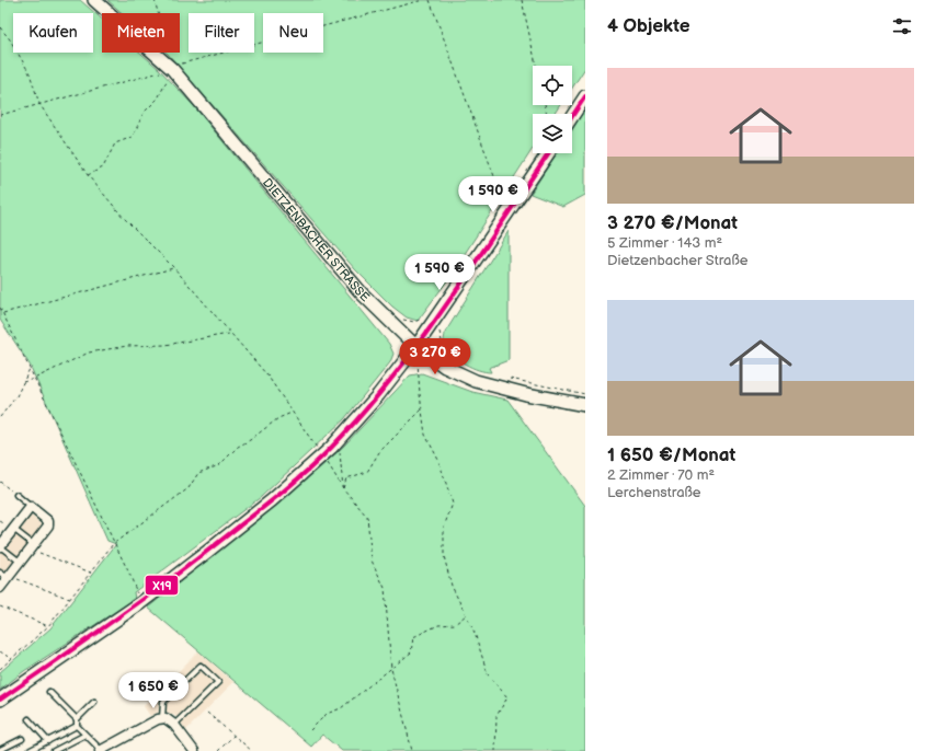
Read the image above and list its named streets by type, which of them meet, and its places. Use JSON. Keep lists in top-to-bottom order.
{
  "streets": {
    "main road": ["DIETZENBACHER STRASSE"]
  },
  "lines": ["transit line X19"],
  "page": {
    "heading": "4 Objekte",
    "chip": [
      "Kaufen",
      "Mieten",
      "Filter",
      "Neu"
    ],
    "list": [
      {
        "name": "3 270 €/Monat",
        "note": "5 Zimmer · 143 m² · Dietzenbacher Straße"
      },
      {
        "name": "1 650 €/Monat",
        "note": "2 Zimmer · 70 m² · Lerchenstraße"
      }
    ],
    "price": [
      "1 590 €",
      "1 590 €",
      "3 270 €",
      "1 650 €"
    ]
  }
}
